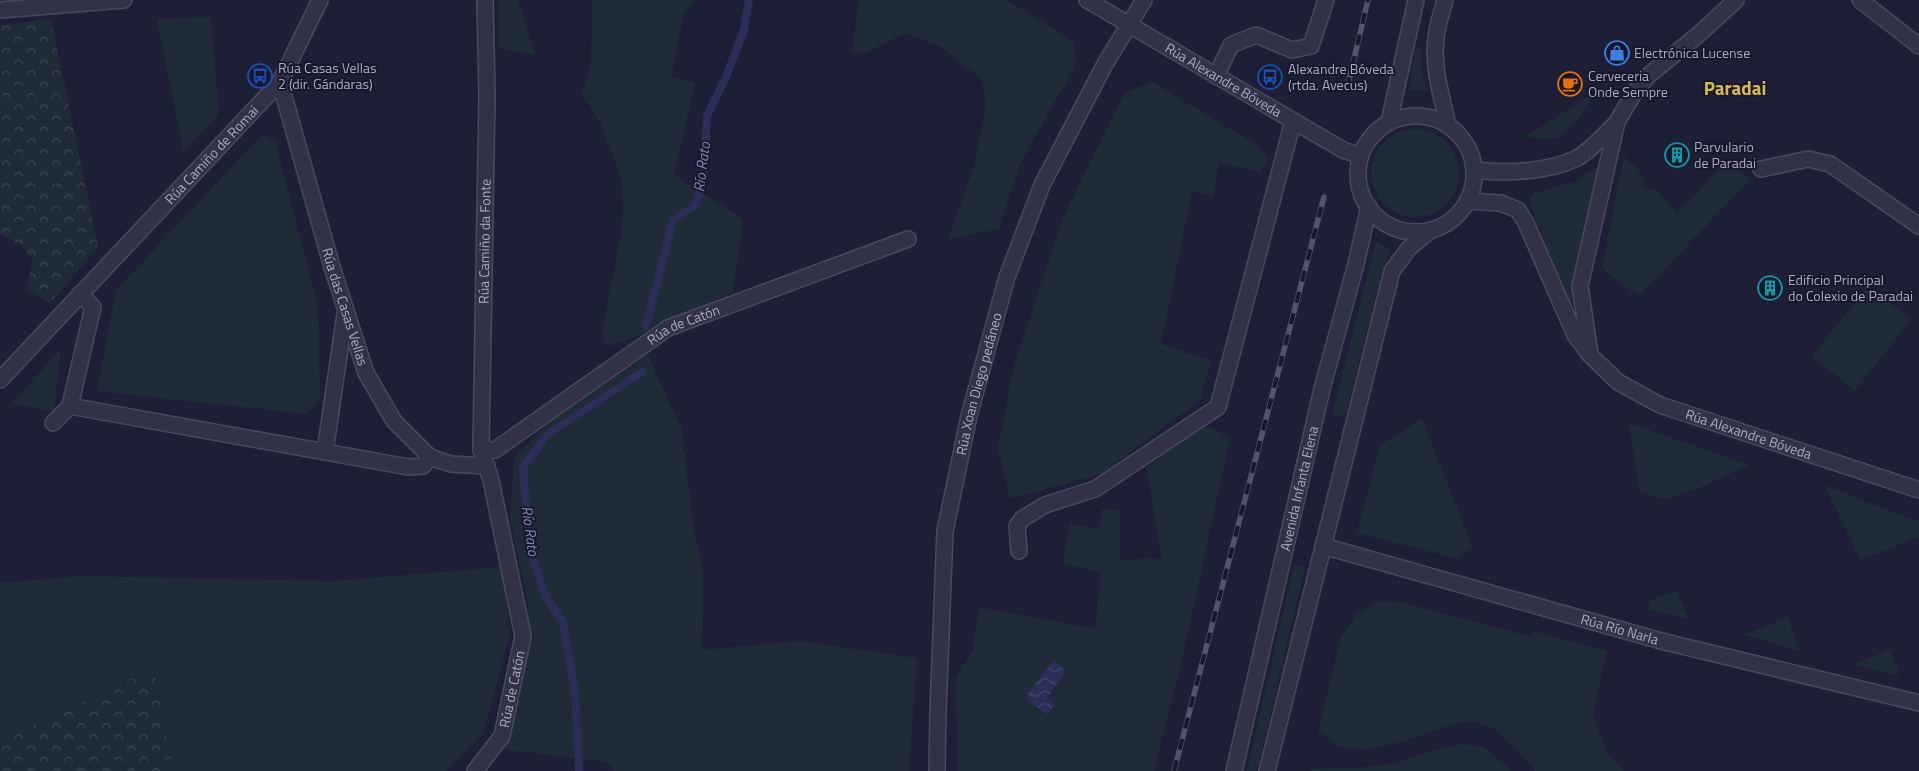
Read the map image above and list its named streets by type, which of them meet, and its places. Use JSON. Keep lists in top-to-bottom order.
{
  "streets": {
    "street": [
      "Rúa Alexandre Bóveda",
      "Rúa Camiño de Romai",
      "Rúa Camiño da Fonte",
      "Rúa das Casas Vellas",
      "Rúa de Catón",
      "Rúa Xoan Diego pedáneo",
      "Avenida Infanta Elena",
      "Rúa Río Narla"
    ]
  },
  "crossings": [
    ["Rúa Alexandre Bóveda", "Rúa Xoan Diego pedáneo"],
    ["Rúa Alexandre Bóveda", "Avenida Infanta Elena"],
    ["Rúa Camiño de Romai", "Rúa das Casas Vellas"],
    ["Rúa Camiño da Fonte", "Rúa das Casas Vellas"],
    ["Rúa Camiño da Fonte", "Rúa de Catón"],
    ["Rúa das Casas Vellas", "Rúa de Catón"]
  ],
  "districts": ["Paradai"],
  "water": ["Río Rato"],
  "places": {
    "shop": ["Electrónica Lucense"],
    "bus stop": ["Rúa Casas Vellas 2 (dir. Gándaras)", "Alexandre Bóveda (rtda. Avecus)"],
    "cafe": ["Cerveceria Onde Sempre"],
    "building": ["Parvulario de Paradai", "Edificio Principal do Colexio de Paradai"]
  }
}
